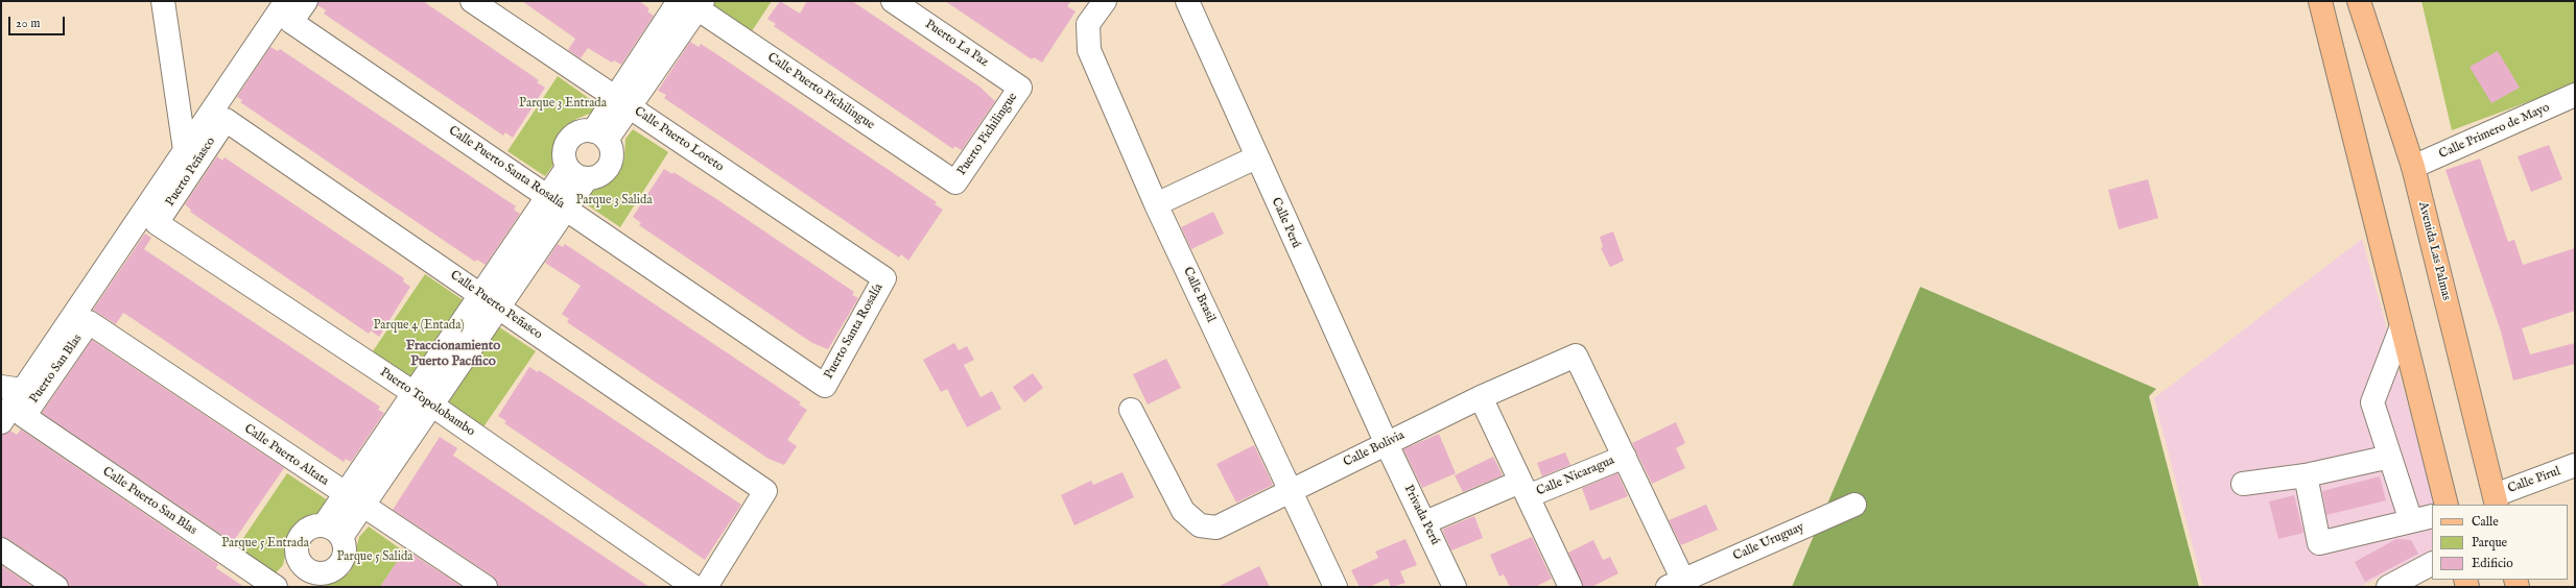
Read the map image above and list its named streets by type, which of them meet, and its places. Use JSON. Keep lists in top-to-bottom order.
{
  "streets": {
    "main road": ["Avenida Las Palmas"],
    "street": [
      "Puerto La Paz",
      "Calle Puerto Pichilingue",
      "Calle Primero de Mayo",
      "Puerto Pichilingue",
      "Calle Puerto Loreto",
      "Calle Puerto Santa Rosalía",
      "Puerto Peñasco",
      "Calle Perú",
      "Calle Brasil",
      "Calle Puerto Peñasco",
      "Puerto Santa Rosalía",
      "Puerto San Blas",
      "Puerto Topolobambo",
      "Calle Bolivia",
      "Calle Puerto Altata",
      "Calle Nicaragua",
      "Calle Pirul",
      "Calle Puerto San Blas",
      "Privada Perú",
      "Calle Uruguay"
    ]
  },
  "crossings": [
    ["Puerto La Paz", "Puerto Pichilingue"],
    ["Calle Puerto Pichilingue", "Puerto Pichilingue"],
    ["Calle Primero de Mayo", "Avenida Las Palmas"],
    ["Calle Puerto Loreto", "Puerto Santa Rosalía"],
    ["Calle Puerto Santa Rosalía", "Puerto Santa Rosalía"],
    ["Puerto Peñasco", "Calle Puerto Peñasco"],
    ["Puerto Peñasco", "Puerto Topolobambo"],
    ["Calle Perú", "Calle Bolivia"],
    ["Calle Perú", "Privada Perú"],
    ["Avenida Las Palmas", "Calle Pirul"],
    ["Calle Brasil", "Calle Bolivia"],
    ["Puerto San Blas", "Calle Puerto Altata"],
    ["Puerto San Blas", "Calle Puerto San Blas"],
    ["Calle Bolivia", "Privada Perú"],
    ["Calle Bolivia", "Calle Uruguay"],
    ["Calle Nicaragua", "Privada Perú"],
    ["Calle Nicaragua", "Calle Uruguay"]
  ],
  "districts": ["Fraccionamiento Puerto Pacífico"],
  "parks": [
    "Parque 3 Entrada",
    "Parque 3 Salida",
    "Parque 4 (Entada)",
    "Parque 5 Entrada",
    "Parque 5 Salida"
  ],
  "legend": ["Calle", "Parque", "Edificio"],
  "scale_bar": "20 m"
}
